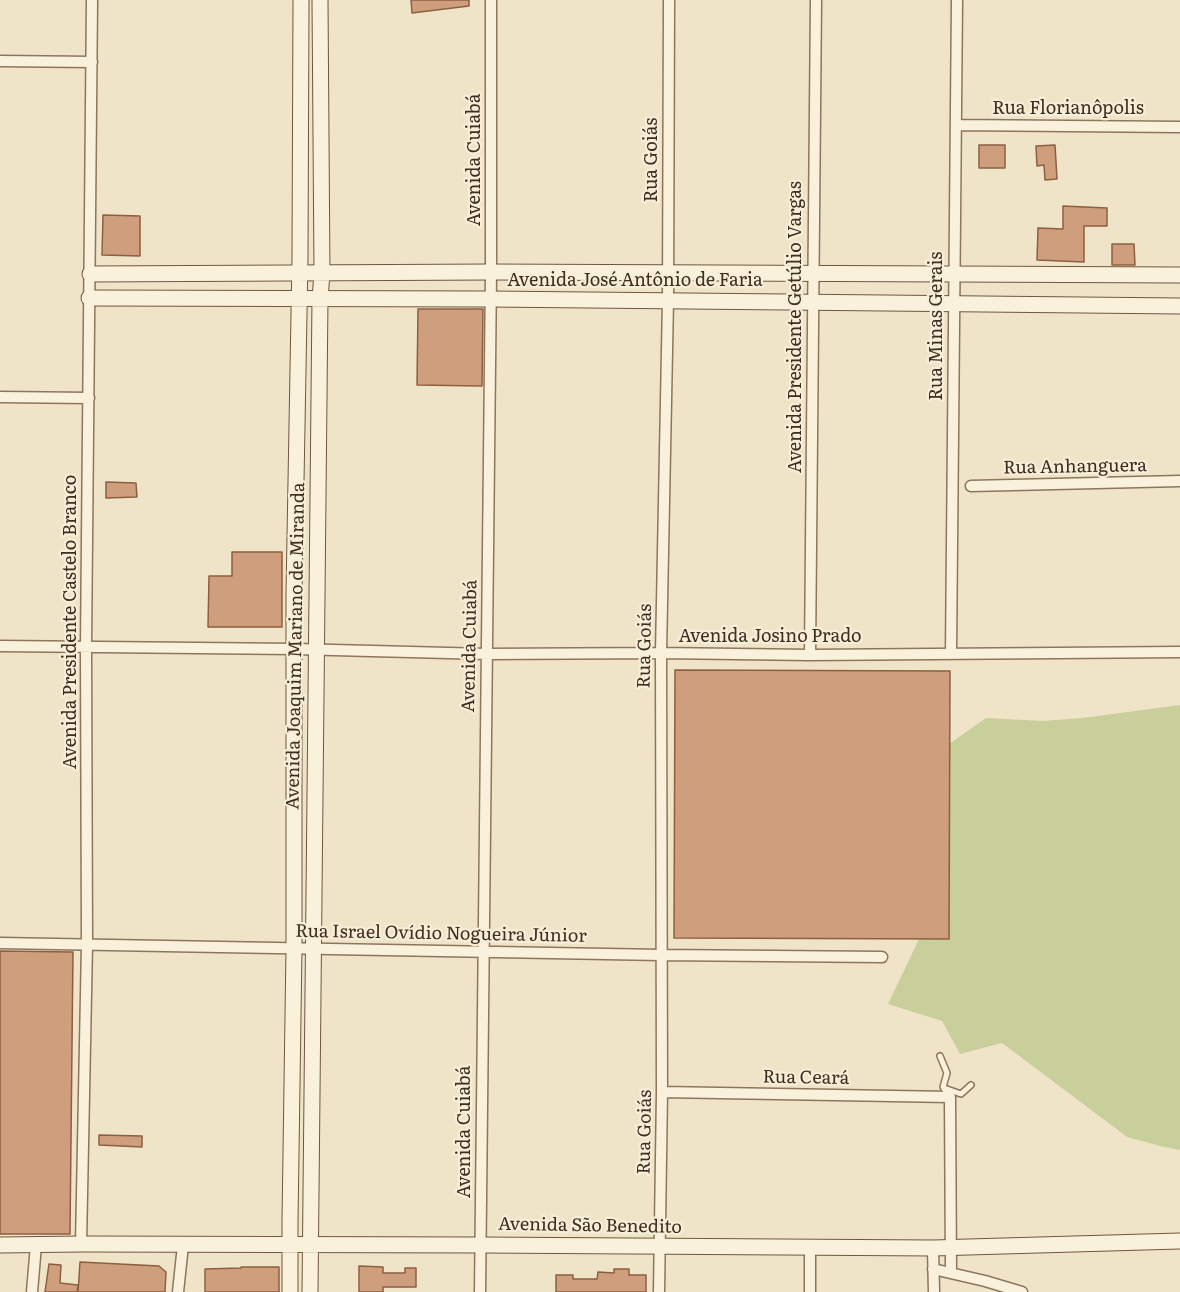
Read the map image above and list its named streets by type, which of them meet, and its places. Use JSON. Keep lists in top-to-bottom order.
{
  "streets": {
    "street": [
      "Rua Florianôpolis",
      "Avenida Cuiabá",
      "Rua Goiás",
      "Avenida José Antônio de Faria",
      "Rua Minas Gerais",
      "Avenida Presidente Getúlio Vargas",
      "Rua Anhanguera",
      "Avenida Presidente Castelo Branco",
      "Avenida Josino Prado",
      "Avenida Joaquim Mariano de Miranda",
      "Rua Israel Ovídio Nogueira Júnior",
      "Rua Ceará",
      "Avenida São Benedito"
    ]
  },
  "crossings": [
    ["Rua Florianôpolis", "Rua Minas Gerais"],
    ["Avenida Cuiabá", "Avenida José Antônio de Faria"],
    ["Avenida Cuiabá", "Avenida Josino Prado"],
    ["Avenida Cuiabá", "Rua Israel Ovídio Nogueira Júnior"],
    ["Avenida Cuiabá", "Avenida São Benedito"],
    ["Rua Goiás", "Avenida José Antônio de Faria"],
    ["Rua Goiás", "Avenida Josino Prado"],
    ["Rua Goiás", "Rua Israel Ovídio Nogueira Júnior"],
    ["Rua Goiás", "Rua Ceará"],
    ["Rua Goiás", "Avenida São Benedito"],
    ["Avenida José Antônio de Faria", "Rua Minas Gerais"],
    ["Avenida José Antônio de Faria", "Avenida Presidente Getúlio Vargas"],
    ["Avenida José Antônio de Faria", "Avenida Presidente Castelo Branco"],
    ["Avenida José Antônio de Faria", "Avenida Joaquim Mariano de Miranda"],
    ["Rua Minas Gerais", "Avenida Josino Prado"],
    ["Avenida Presidente Getúlio Vargas", "Avenida Josino Prado"],
    ["Avenida Presidente Castelo Branco", "Avenida Josino Prado"],
    ["Avenida Presidente Castelo Branco", "Rua Israel Ovídio Nogueira Júnior"],
    ["Avenida Presidente Castelo Branco", "Avenida São Benedito"],
    ["Avenida Josino Prado", "Avenida Joaquim Mariano de Miranda"],
    ["Avenida Joaquim Mariano de Miranda", "Rua Israel Ovídio Nogueira Júnior"],
    ["Avenida Joaquim Mariano de Miranda", "Avenida São Benedito"]
  ]
}
